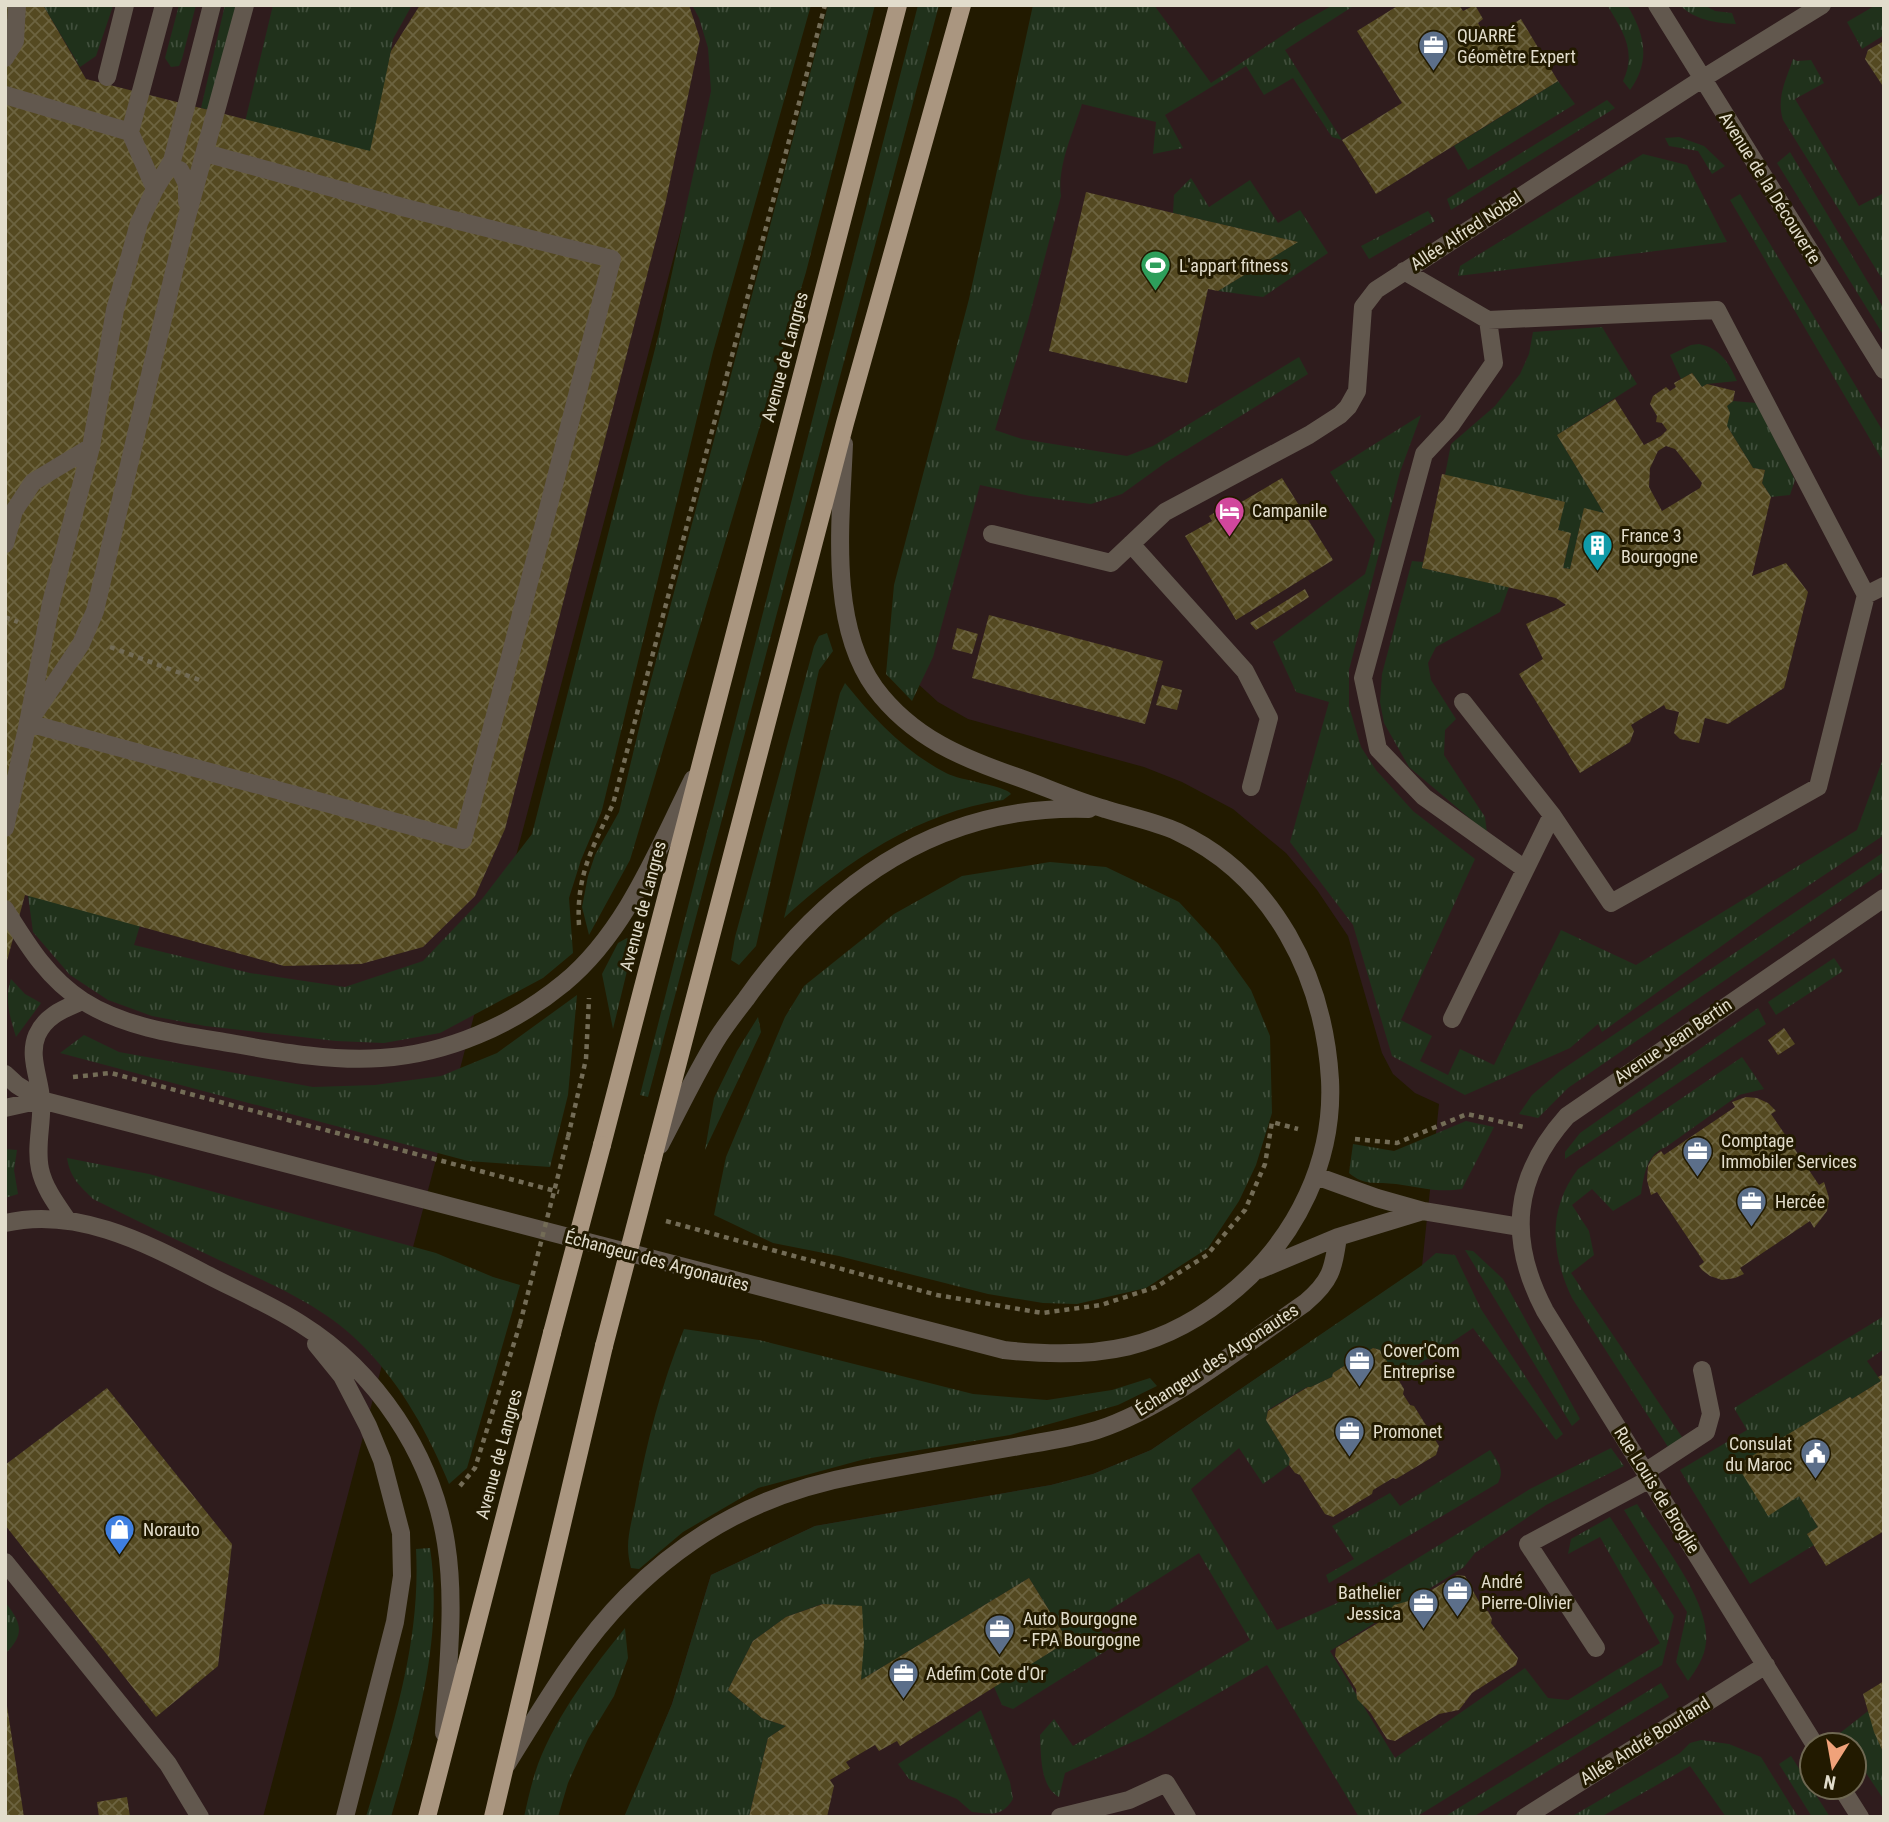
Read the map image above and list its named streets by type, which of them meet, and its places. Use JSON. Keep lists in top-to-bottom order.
{
  "streets": {
    "main road": ["Avenue de Langres"],
    "street": [
      "Avenue de la Découverte",
      "Allée Alfred Nobel",
      "Avenue Jean Bertin",
      "Échangeur des Argonautes",
      "Rue Louis de Broglie",
      "Allée André Bourland"
    ]
  },
  "crossings": [
    ["Avenue de la Découverte", "Allée Alfred Nobel"],
    ["Avenue Jean Bertin", "Échangeur des Argonautes"],
    ["Avenue Jean Bertin", "Rue Louis de Broglie"],
    ["Échangeur des Argonautes", "Rue Louis de Broglie"],
    ["Rue Louis de Broglie", "Allée André Bourland"]
  ],
  "places": {
    "office": [
      "QUARRÉ Géomètre Expert",
      "Comptage Immobiler Services",
      "Hercée",
      "Cover'Com Entreprise",
      "Promonet",
      "André Pierre-Olivier",
      "Bathelier Jessica",
      "Auto Bourgogne - FPA Bourgogne",
      "Adefim Cote d'Or"
    ],
    "sports": ["L'appart fitness"],
    "hotel": ["Campanile"],
    "building": ["France 3 Bourgogne"],
    "public building": ["Consulat du Maroc"],
    "shop": ["Norauto"]
  },
  "north": "bottom"
}
